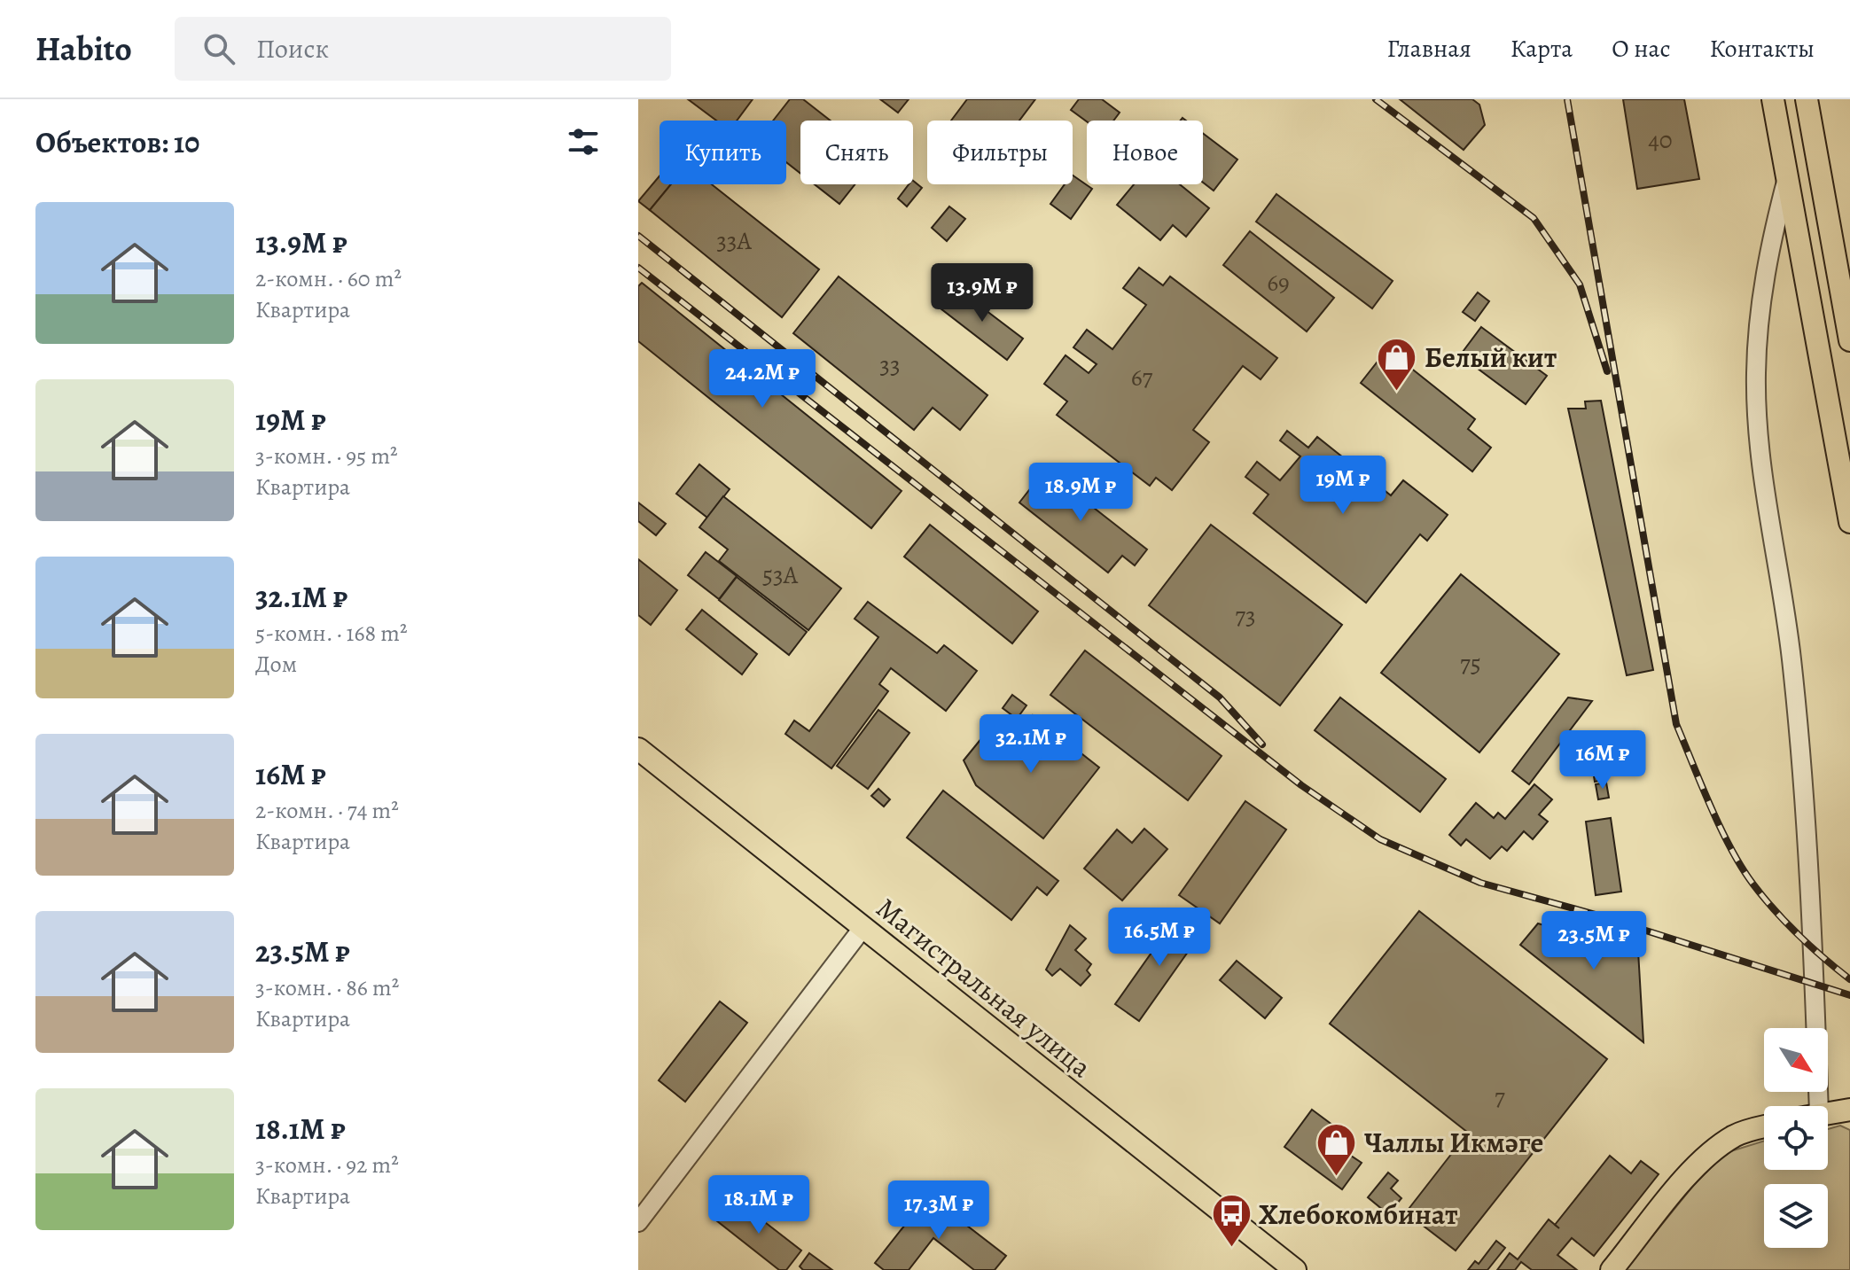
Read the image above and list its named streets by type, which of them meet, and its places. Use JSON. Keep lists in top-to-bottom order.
{
  "streets": {
    "main road": ["Магистральная улица"]
  },
  "places": {
    "shop": ["Белый кит", "Чаллы Икмәге"],
    "bus stop": ["Хлебокомбинат"]
  },
  "house_numbers": [
    "40",
    "33А",
    "69",
    "33",
    "67",
    "53А",
    "73",
    "75",
    "7"
  ],
  "north": "bottom right",
  "page": {
    "header": "Habito",
    "search": "Поиск",
    "nav": [
      "Главная",
      "Карта",
      "О нас",
      "Контакты"
    ],
    "heading": "Объектов: 10",
    "chip": [
      "Купить",
      "Снять",
      "Фильтры",
      "Новое"
    ],
    "list": [
      {
        "name": "13.9M ₽",
        "note": "2-комн. · 60 m² · Квартира"
      },
      {
        "name": "19M ₽",
        "note": "3-комн. · 95 m² · Квартира"
      },
      {
        "name": "32.1M ₽",
        "note": "5-комн. · 168 m² · Дом"
      },
      {
        "name": "16M ₽",
        "note": "2-комн. · 74 m² · Квартира"
      },
      {
        "name": "23.5M ₽",
        "note": "3-комн. · 86 m² · Квартира"
      },
      {
        "name": "18.1M ₽",
        "note": "3-комн. · 92 m² · Квартира"
      }
    ],
    "price": [
      "13.9M ₽",
      "24.2M ₽",
      "19M ₽",
      "18.9M ₽",
      "32.1M ₽",
      "16M ₽",
      "16.5M ₽",
      "23.5M ₽",
      "18.1M ₽",
      "17.3M ₽"
    ]
  }
}
